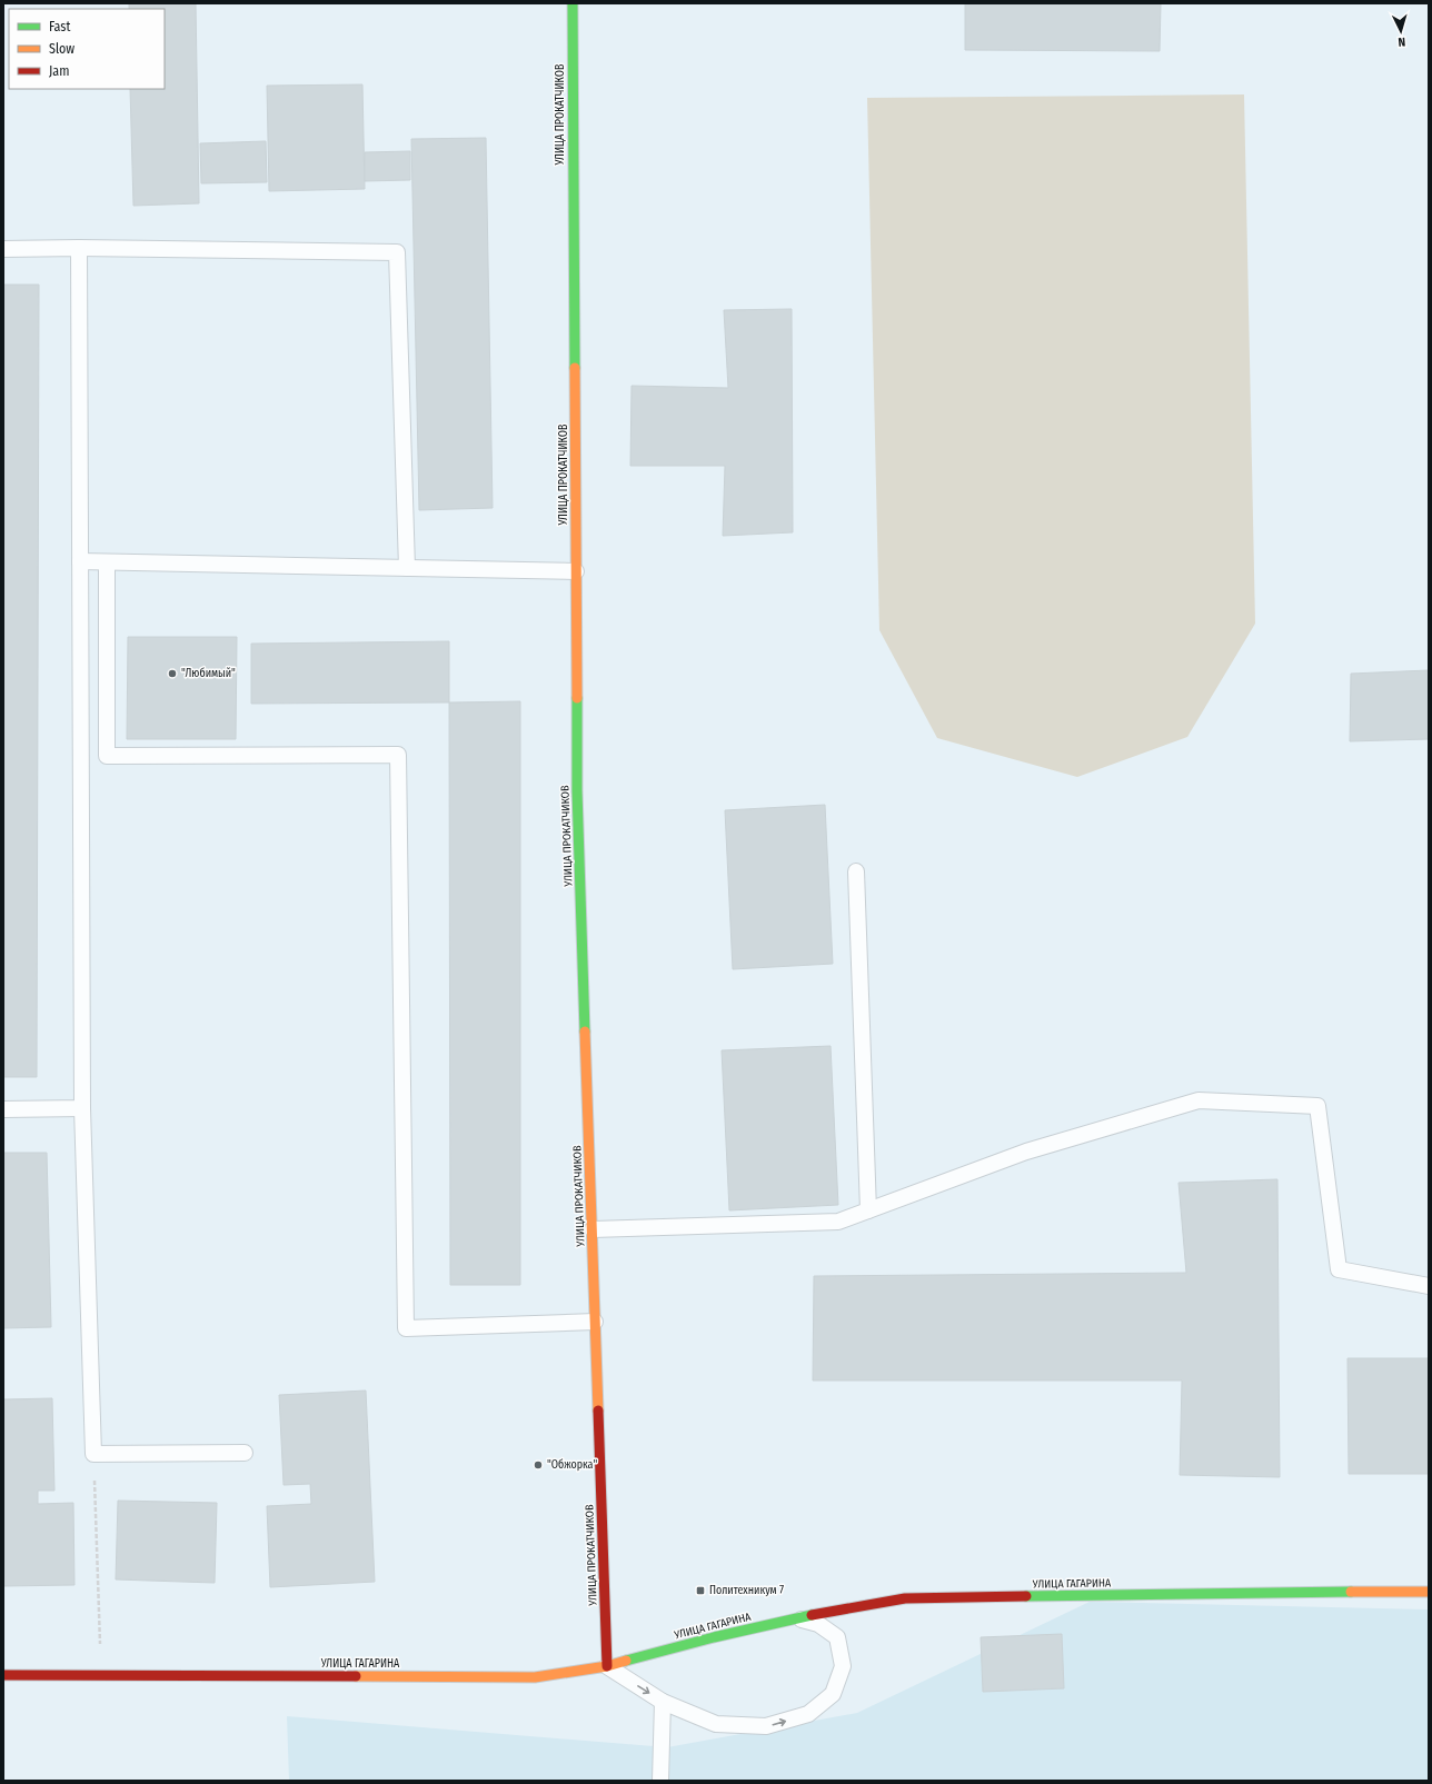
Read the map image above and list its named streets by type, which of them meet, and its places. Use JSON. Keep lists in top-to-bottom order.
{
  "streets": {
    "street": ["УЛИЦА ПРОКАТЧИКОВ", "УЛИЦА ГАГАРИНА"]
  },
  "crossings": [
    ["УЛИЦА ПРОКАТЧИКОВ", "УЛИЦА ГАГАРИНА"]
  ],
  "places": {
    "other": ["\"Любимый\"", "\"Обжорка\""],
    "transit": ["Политехникум 7"]
  },
  "legend": ["Fast", "Slow", "Jam"],
  "north": "bottom"
}
